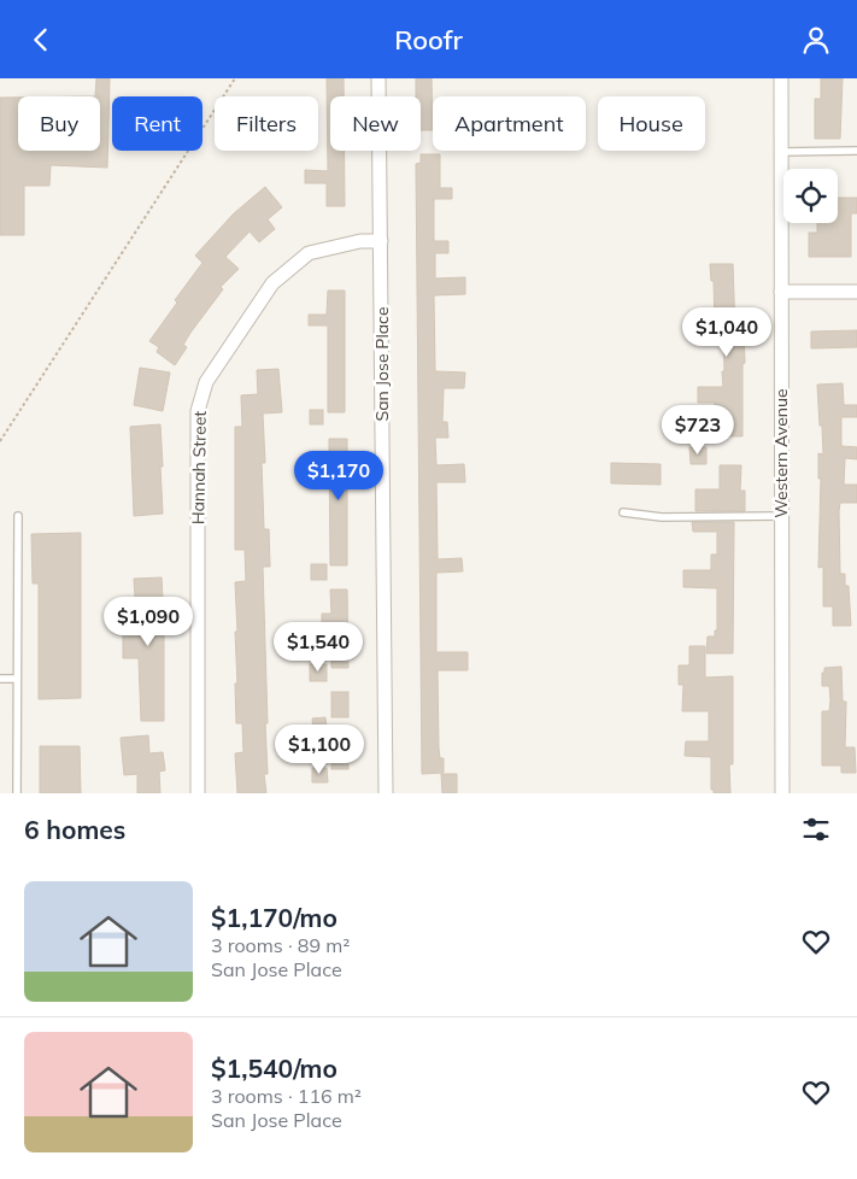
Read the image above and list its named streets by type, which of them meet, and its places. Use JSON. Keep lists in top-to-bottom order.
{
  "streets": {
    "street": ["San Jose Place", "Western Avenue", "Hannah Street"]
  },
  "crossings": [
    ["San Jose Place", "Hannah Street"]
  ],
  "page": {
    "header": "Roofr",
    "chip": [
      "Buy",
      "Rent",
      "Filters",
      "New",
      "Apartment",
      "House"
    ],
    "price": [
      "$1,040",
      "$723",
      "$1,170",
      "$1,090",
      "$1,540",
      "$1,100"
    ],
    "heading": "6 homes",
    "list": [
      {
        "name": "$1,170/mo",
        "note": "3 rooms · 89 m² · San Jose Place"
      },
      {
        "name": "$1,540/mo",
        "note": "3 rooms · 116 m² · San Jose Place"
      }
    ]
  }
}
